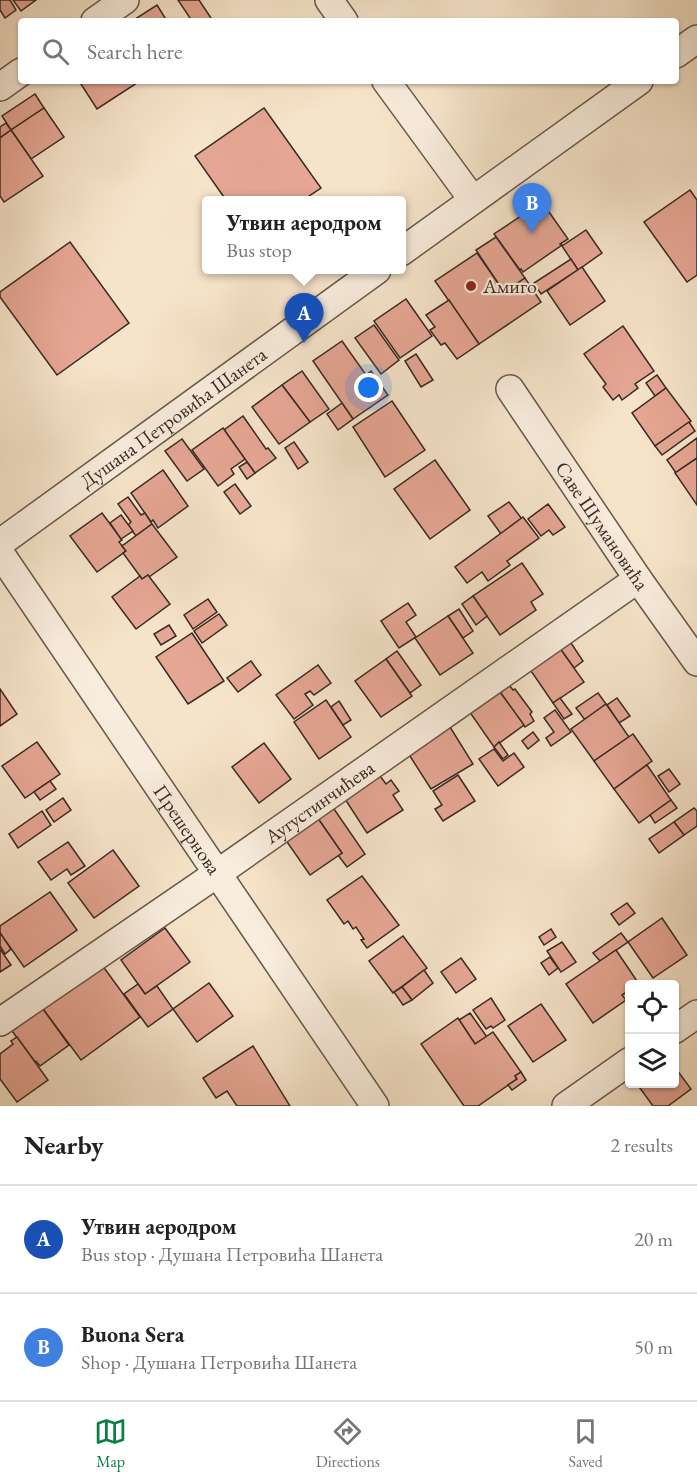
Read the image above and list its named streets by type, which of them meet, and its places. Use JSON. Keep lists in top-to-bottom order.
{
  "streets": {
    "street": [
      "Душана Петровића Шанета",
      "Саве Шумановића",
      "Аугустинчићева",
      "Прешернова"
    ]
  },
  "crossings": [
    ["Саве Шумановића", "Аугустинчићева"],
    ["Аугустинчићева", "Прешернова"]
  ],
  "places": ["Амиго"],
  "page": {
    "search": "Search here",
    "pins": ["B", "A"],
    "popup": ["Утвин аеродром", "Bus stop"],
    "heading": ["Nearby", "2 results"],
    "list": [
      {
        "mark": "A",
        "name": "Утвин аеродром",
        "note": "Bus stop · Душана Петровића Шанета",
        "value": "20 m"
      },
      {
        "mark": "B",
        "name": "Buona Sera",
        "note": "Shop · Душана Петровића Шанета",
        "value": "50 m"
      }
    ],
    "nav": ["Map", "Directions", "Saved"]
  }
}
